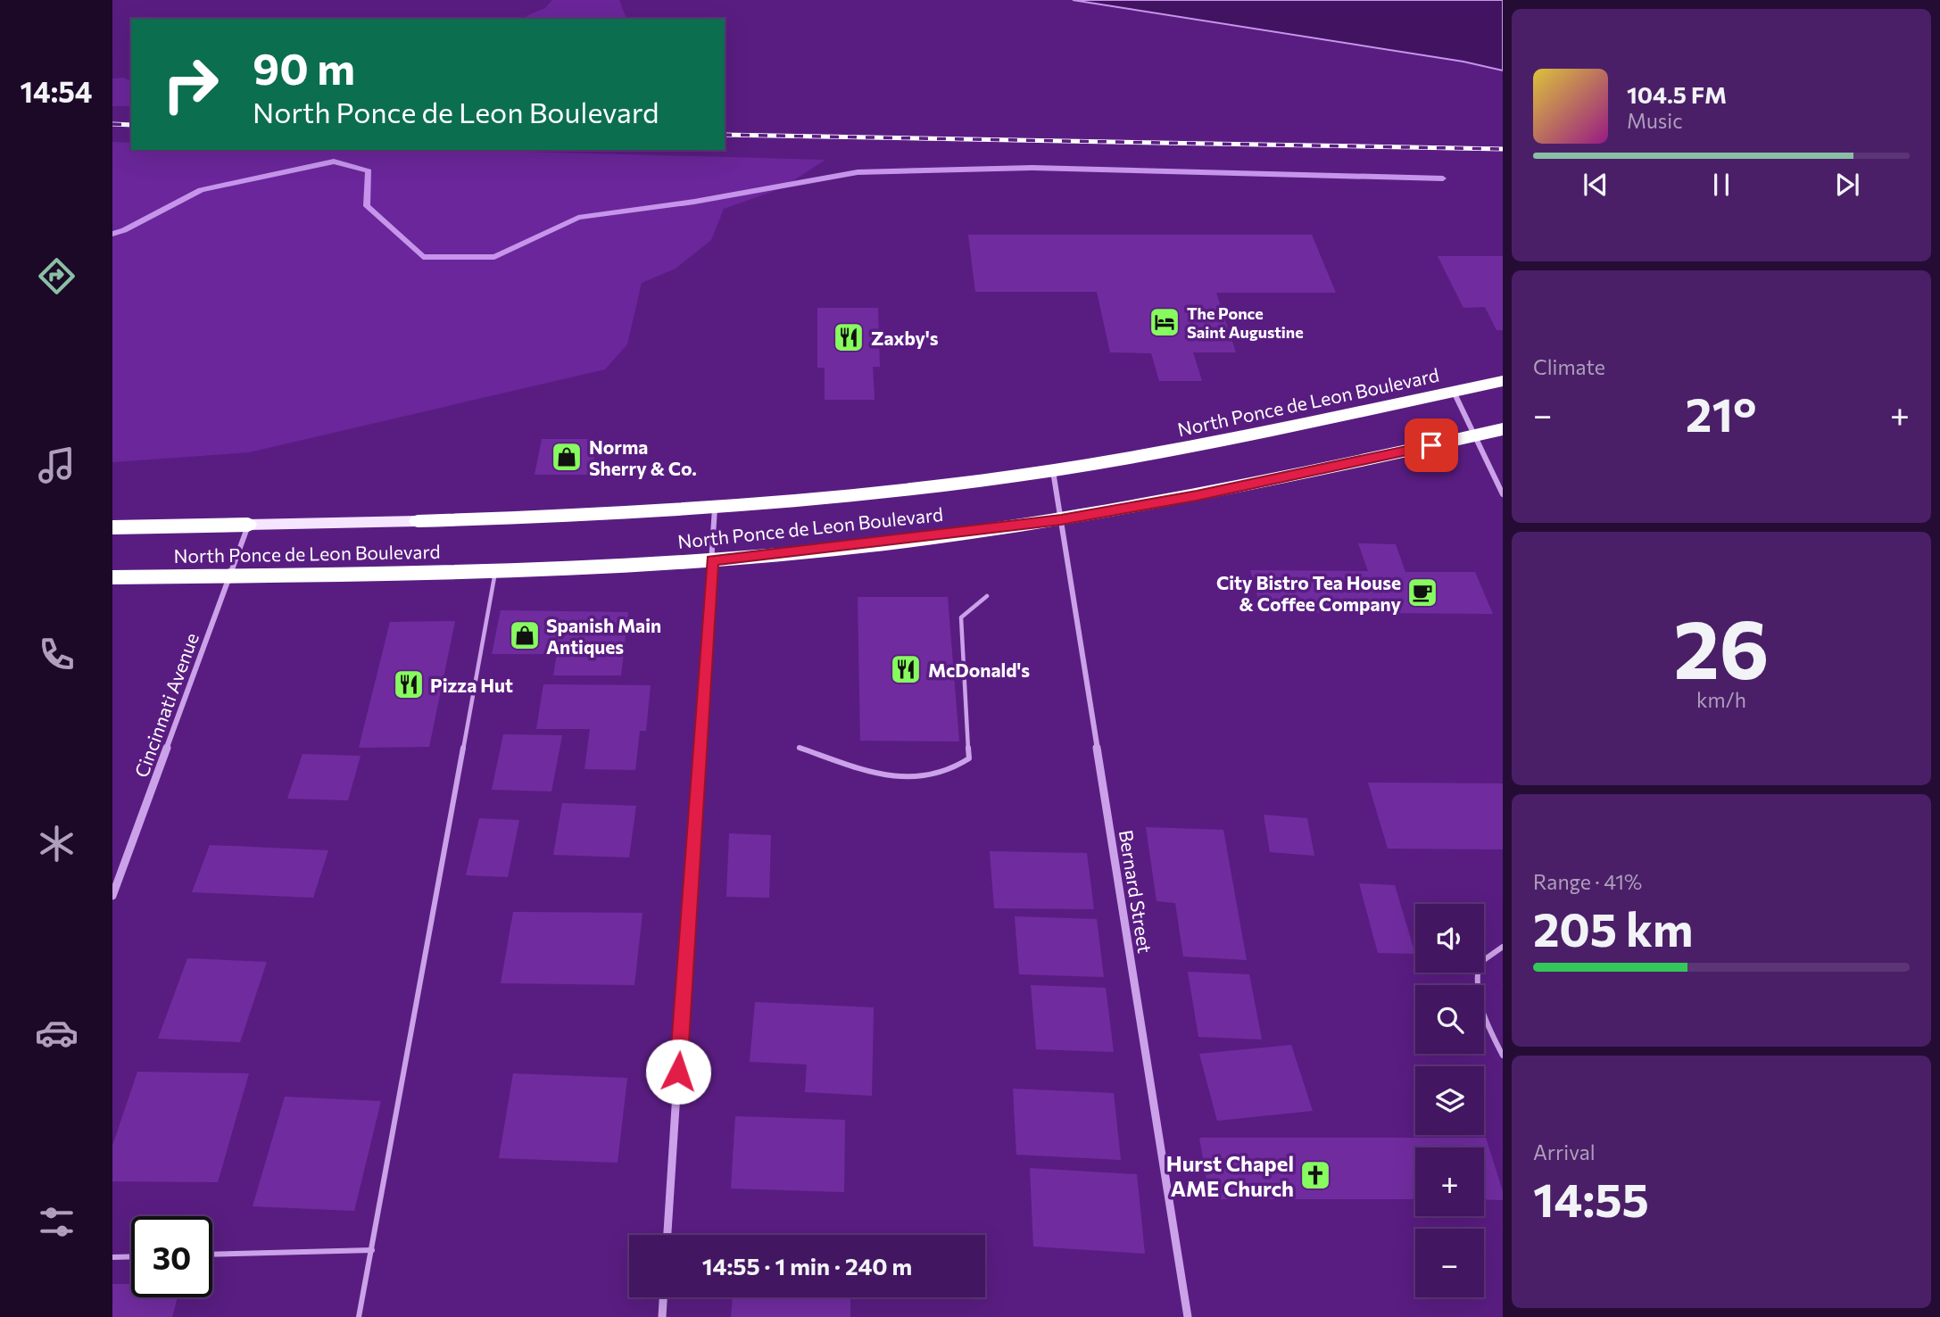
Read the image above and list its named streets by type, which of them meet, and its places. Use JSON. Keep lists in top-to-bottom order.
{
  "streets": {
    "highway": ["North Ponce de Leon Boulevard"],
    "street": ["Cincinnati Avenue", "Bernard Street"]
  },
  "crossings": [
    ["North Ponce de Leon Boulevard", "Cincinnati Avenue"],
    ["North Ponce de Leon Boulevard", "Bernard Street"]
  ],
  "places": {
    "hotel": ["The Ponce Saint Augustine"],
    "restaurant": ["Zaxby's", "McDonald's", "Pizza Hut"],
    "shop": ["Norma Sherry & Co.", "Spanish Main Antiques"],
    "cafe": ["City Bistro Tea House & Coffee Company"],
    "church": ["Hurst Chapel AME Church"]
  },
  "page": {
    "tabs": "14:54",
    "turn": ["90 m", "North Ponce de Leon Boulevard"],
    "song": ["104.5 FM", "Music"],
    "tile": [
      "Climate",
      ["26", "km/h"],
      ["Range · 41%", "205 km"],
      ["Arrival", "14:55"]
    ],
    "heat": ["−", "21°", "+"],
    "map_buttons": ["+", "−"],
    "limit": "30",
    "trip": "14:55 · 1 min · 240 m"
  }
}
